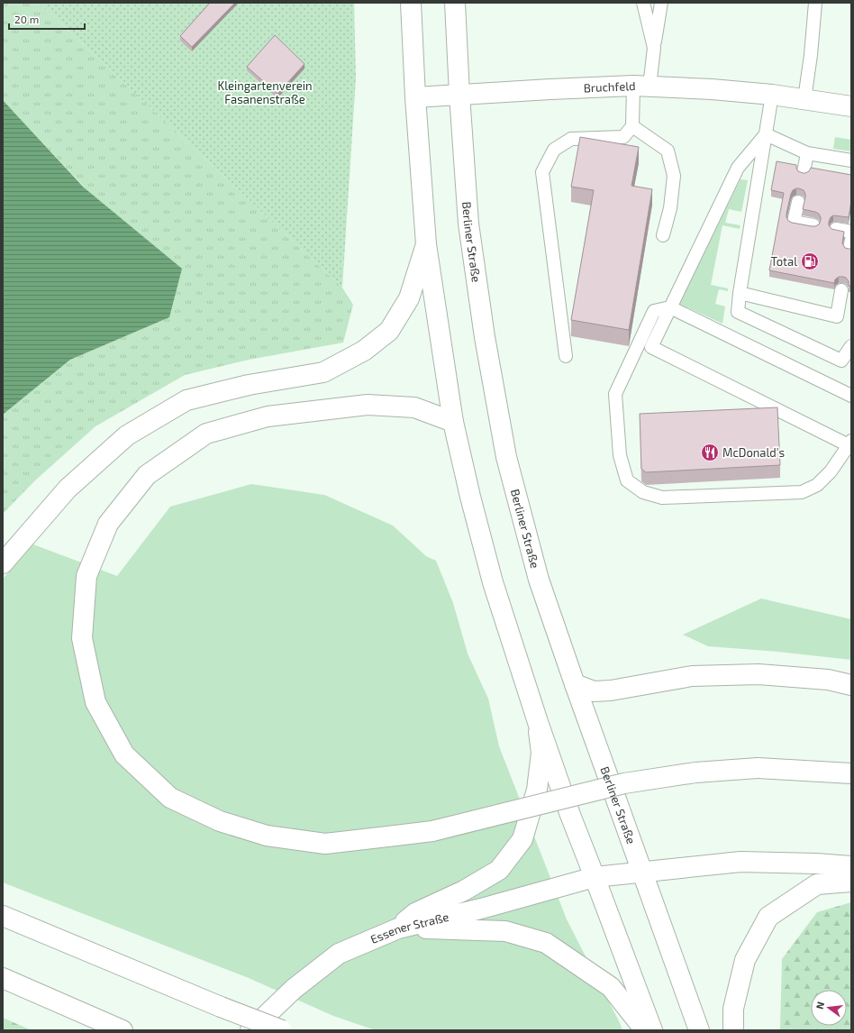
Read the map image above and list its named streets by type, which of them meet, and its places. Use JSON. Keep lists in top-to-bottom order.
{
  "streets": {
    "main road": ["Bruchfeld", "Berliner Straße", "Essener Straße"]
  },
  "crossings": [
    ["Bruchfeld", "Berliner Straße"],
    ["Berliner Straße", "Essener Straße"]
  ],
  "parks": ["Kleingartenverein Fasanenstraße"],
  "places": {
    "fuel station": ["Total"],
    "restaurant": ["McDonald's"]
  },
  "scale_bar": "20 m",
  "north": "left"
}
